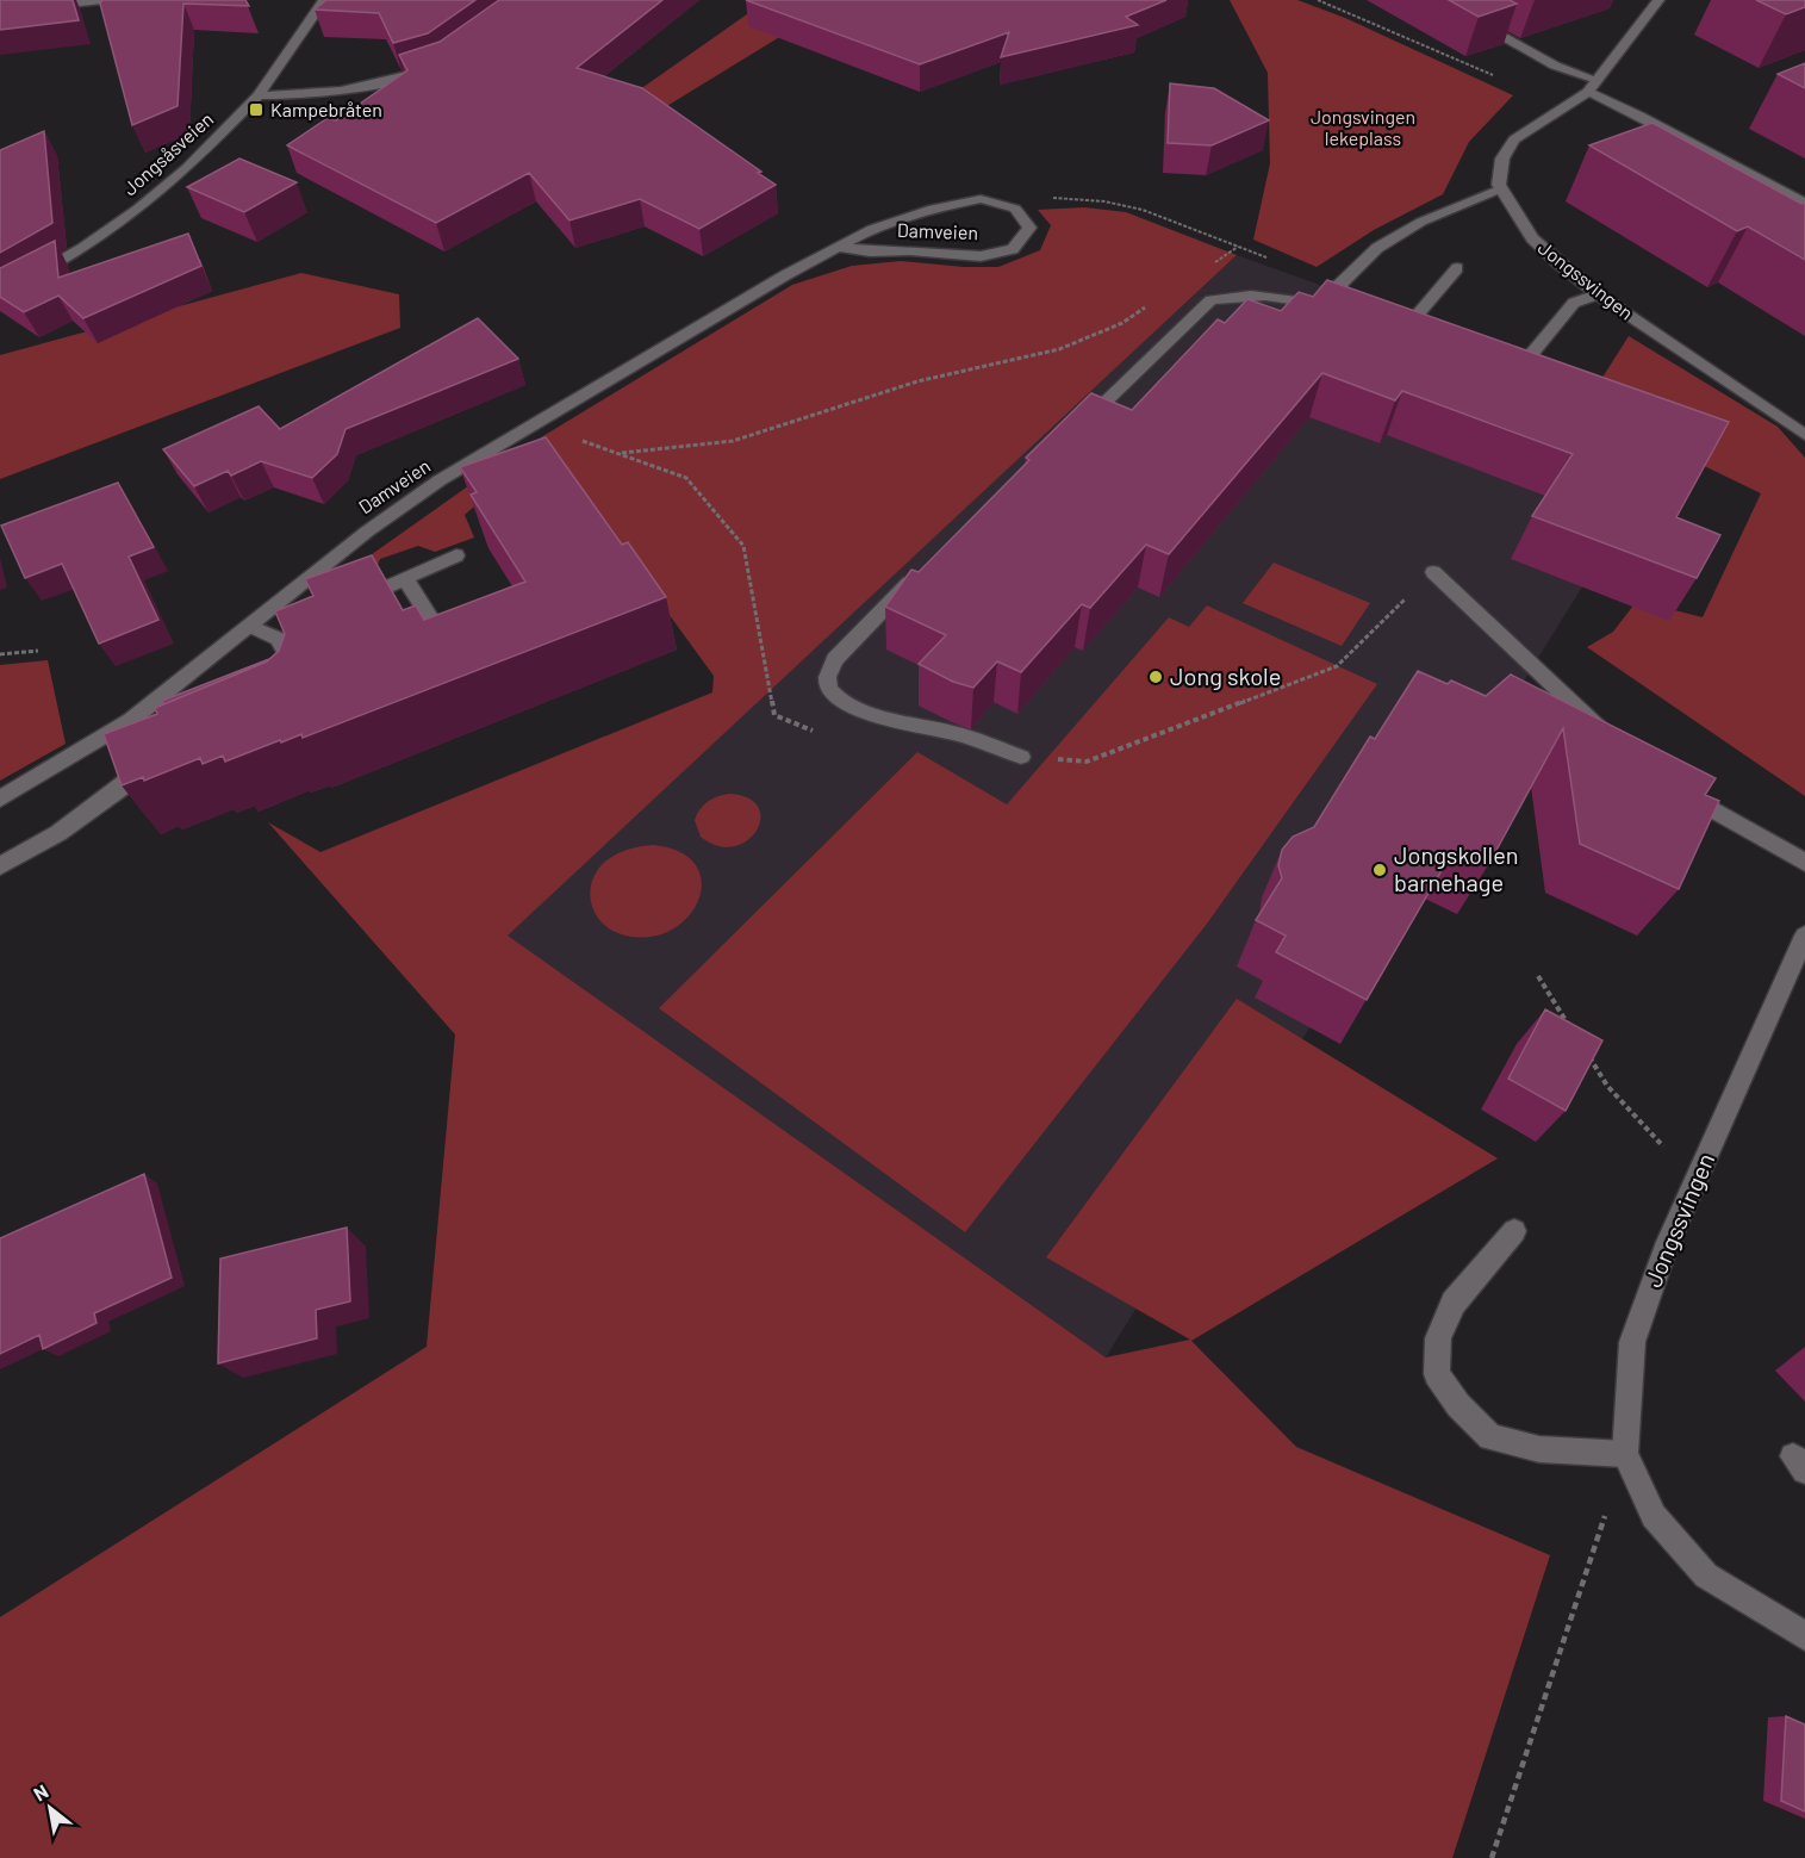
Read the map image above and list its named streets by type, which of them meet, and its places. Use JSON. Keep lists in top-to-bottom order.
{
  "streets": {
    "street": ["Jongsåsveien", "Damveien", "Jongssvingen"]
  },
  "parks": ["Jongsvingen lekeplass"],
  "places": {
    "transit": ["Kampebråten"],
    "other": ["Jong skole", "Jongskollen barnehage"]
  },
  "north": "top left"
}
